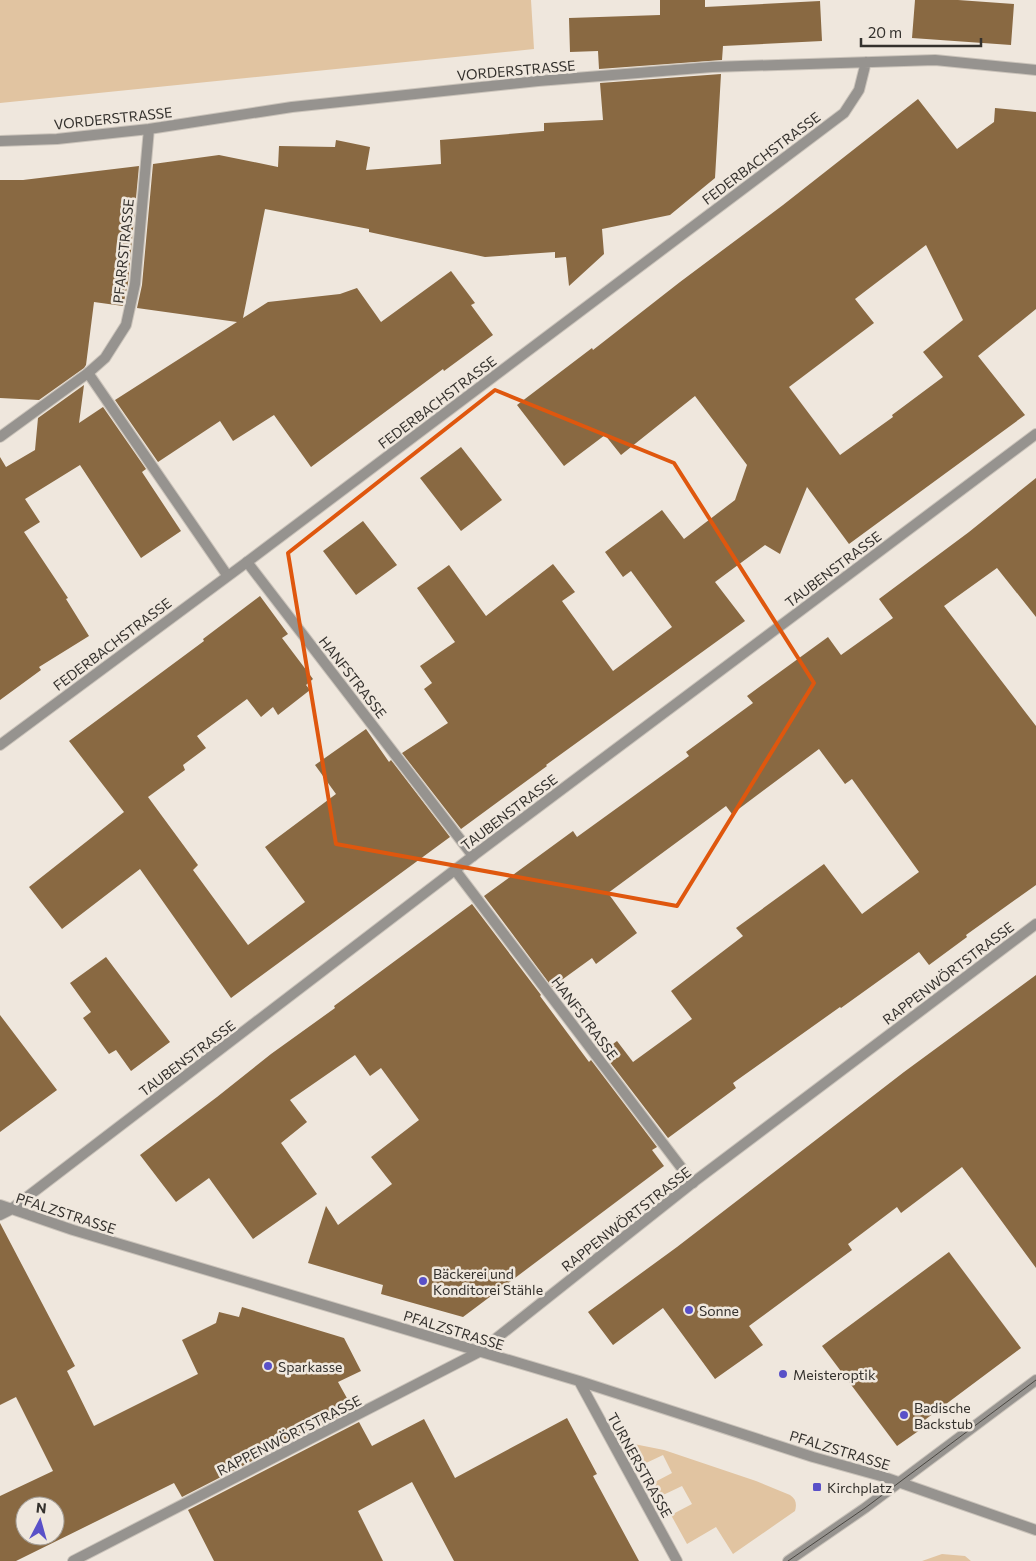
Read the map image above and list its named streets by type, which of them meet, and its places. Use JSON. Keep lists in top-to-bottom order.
{
  "streets": {
    "street": [
      "VORDERSTRASSE",
      "FEDERBACHSTRASSE",
      "PFARRSTRASSE",
      "TAUBENSTRASSE",
      "HANFSTRASSE",
      "RAPPENWÖRTSTRASSE",
      "PFALZSTRASSE",
      "TURNERSTRASSE"
    ]
  },
  "crossings": [
    ["VORDERSTRASSE", "FEDERBACHSTRASSE"],
    ["VORDERSTRASSE", "PFARRSTRASSE"],
    ["FEDERBACHSTRASSE", "HANFSTRASSE"],
    ["TAUBENSTRASSE", "HANFSTRASSE"],
    ["TAUBENSTRASSE", "PFALZSTRASSE"],
    ["HANFSTRASSE", "RAPPENWÖRTSTRASSE"],
    ["RAPPENWÖRTSTRASSE", "PFALZSTRASSE"],
    ["PFALZSTRASSE", "TURNERSTRASSE"]
  ],
  "places": {
    "other": [
      "Bäckerei und Konditorei Stähle",
      "Sonne",
      "Sparkasse",
      "Meisteroptik",
      "Badische Backstub"
    ],
    "transit": ["Kirchplatz"]
  },
  "scale_bar": "20 m",
  "north": "top"
}
